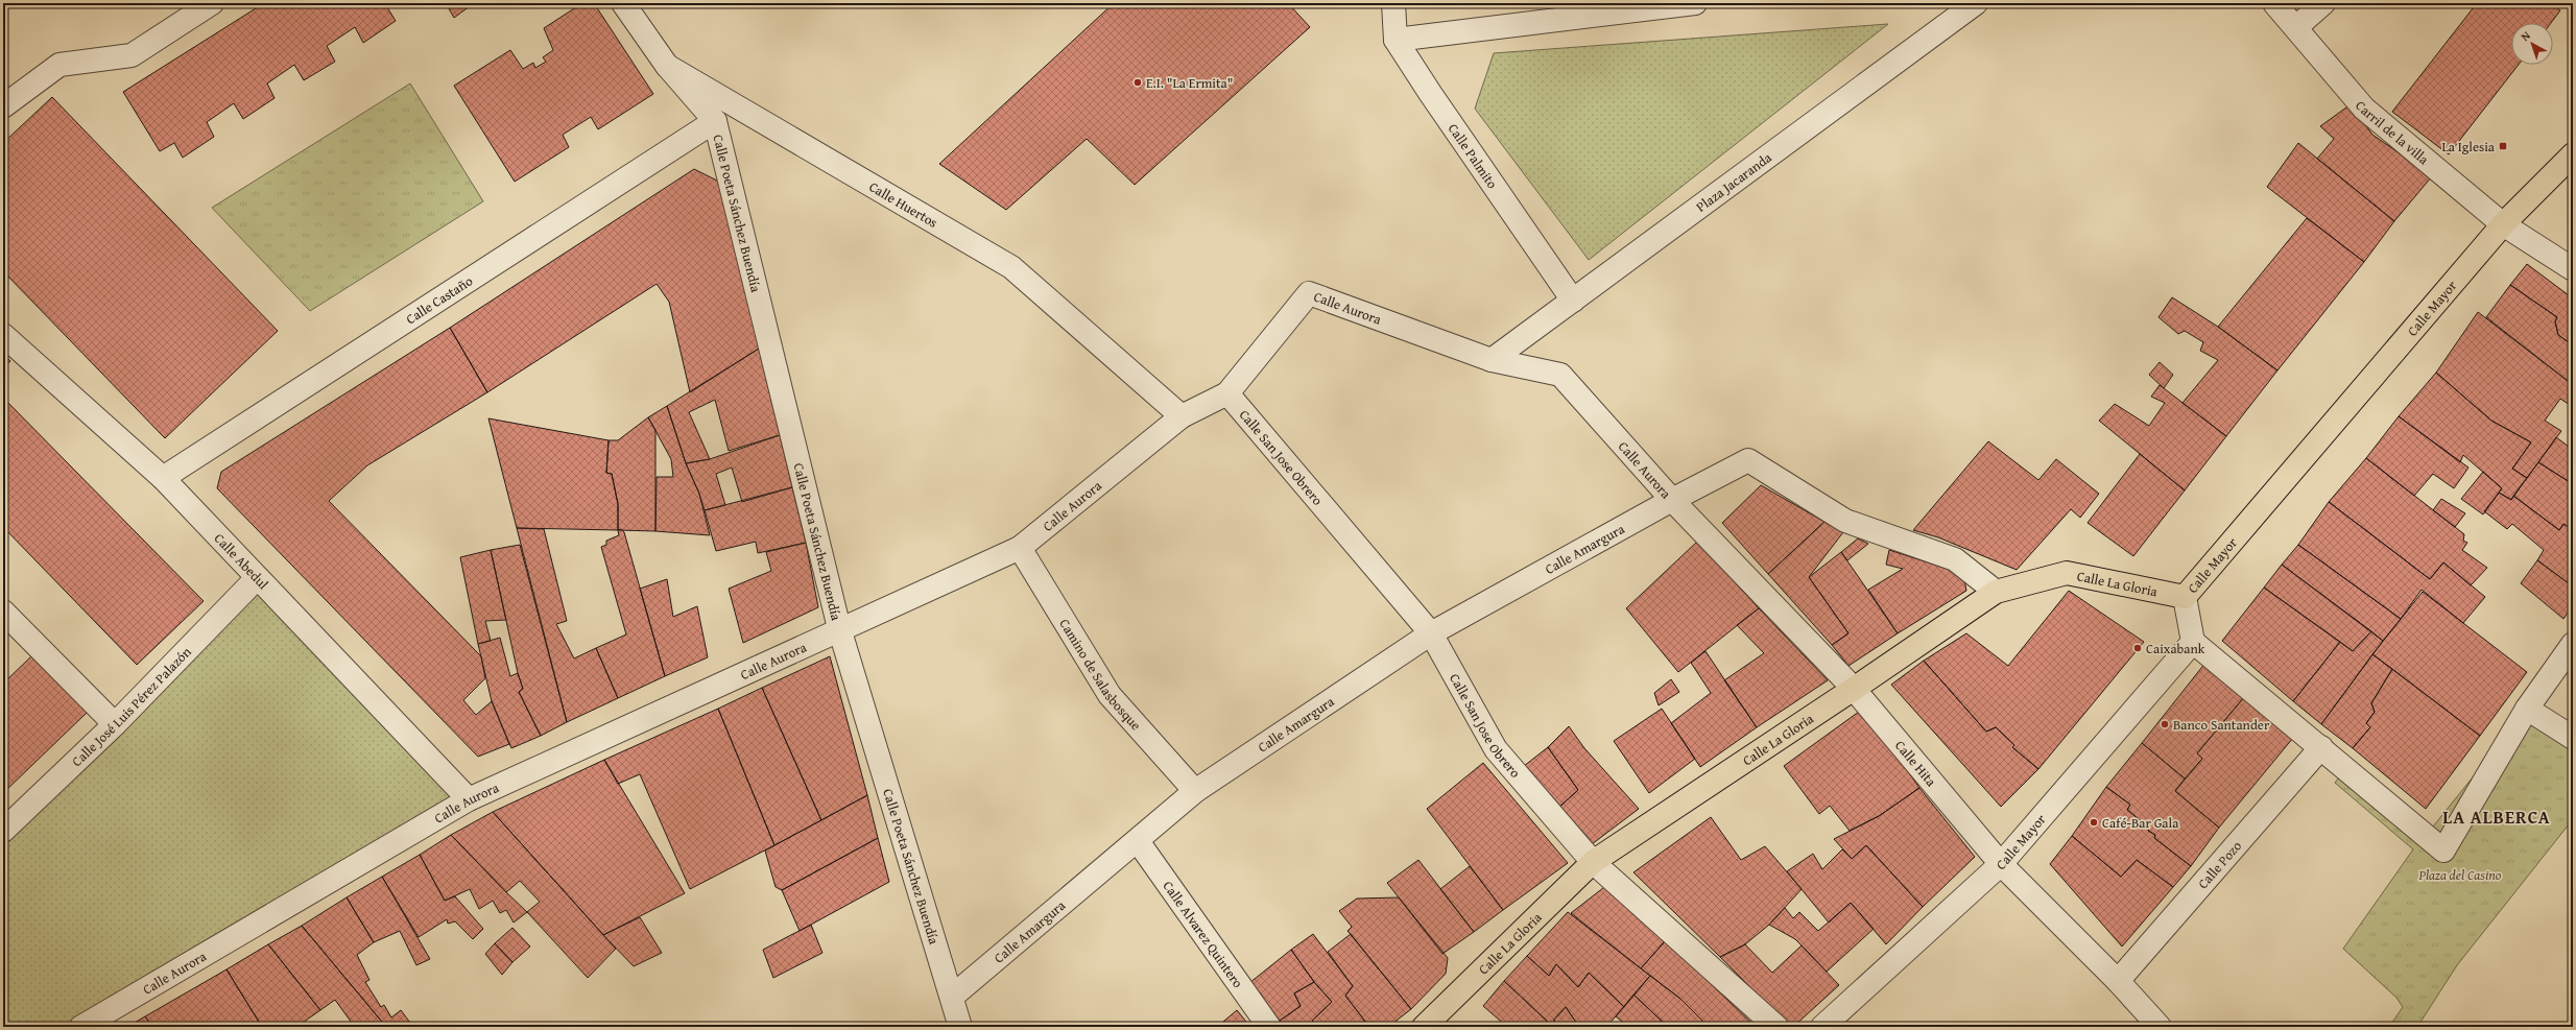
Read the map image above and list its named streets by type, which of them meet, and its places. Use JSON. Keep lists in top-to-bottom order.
{
  "streets": {
    "main road": ["Calle Mayor", "Calle La Gloria"],
    "street": [
      "Carril de la villa",
      "Calle Palmito",
      "Plaza Jacaranda",
      "Calle Huertos",
      "Calle Poeta Sánchez Buendía",
      "Calle Castaño",
      "Calle Aurora",
      "Calle San Jose Obrero",
      "Calle Amargura",
      "Calle Abedul",
      "Camino de Salasbosque",
      "Calle José Luis Pérez Palazón",
      "Calle Hita",
      "Calle Pozo",
      "Calle Alvarez Quintero"
    ]
  },
  "crossings": [
    ["Carril de la villa", "Calle Mayor"],
    ["Calle Palmito", "Plaza Jacaranda"],
    ["Plaza Jacaranda", "Calle Aurora"],
    ["Calle Huertos", "Calle Poeta Sánchez Buendía"],
    ["Calle Huertos", "Calle Aurora"],
    ["Calle Poeta Sánchez Buendía", "Calle Castaño"],
    ["Calle Poeta Sánchez Buendía", "Calle Aurora"],
    ["Calle Poeta Sánchez Buendía", "Calle Amargura"],
    ["Calle Castaño", "Calle Abedul"],
    ["Calle Aurora", "Calle San Jose Obrero"],
    ["Calle Aurora", "Calle Amargura"],
    ["Calle Aurora", "Calle Abedul"],
    ["Calle Aurora", "Calle La Gloria"],
    ["Calle Aurora", "Camino de Salasbosque"],
    ["Calle Aurora", "Calle Hita"],
    ["Calle Mayor", "Calle La Gloria"],
    ["Calle Mayor", "Calle Hita"],
    ["Calle San Jose Obrero", "Calle Amargura"],
    ["Calle San Jose Obrero", "Calle La Gloria"],
    ["Calle Amargura", "Camino de Salasbosque"],
    ["Calle Amargura", "Calle Hita"],
    ["Calle Amargura", "Calle Alvarez Quintero"],
    ["Calle Abedul", "Calle José Luis Pérez Palazón"],
    ["Calle La Gloria", "Calle Hita"],
    ["Calle Hita", "Calle Pozo"]
  ],
  "districts": ["LA ALBERCA"],
  "parks": ["Plaza del Casino"],
  "places": {
    "other": [
      "E.I. \"La Ermita\"",
      "Caixabank",
      "Banco Santander",
      "Café-Bar Gala"
    ],
    "transit": ["La Iglesia"]
  },
  "north": "top left"
}
